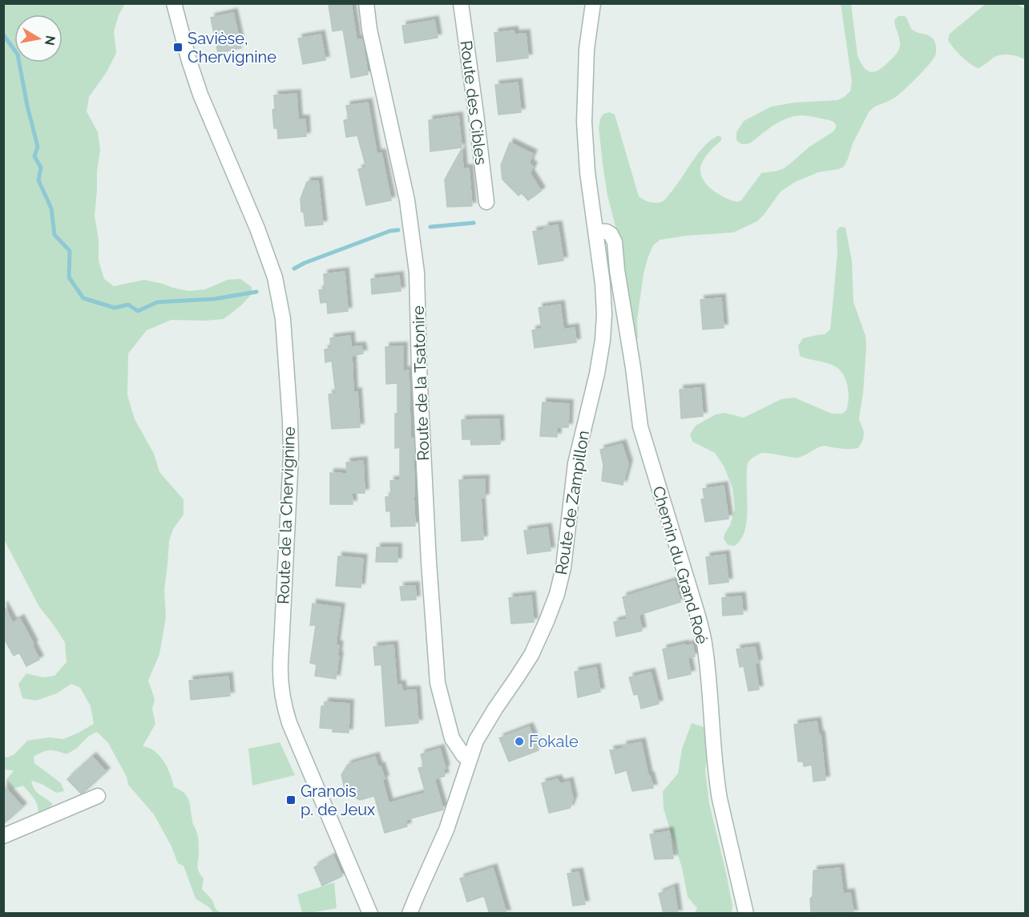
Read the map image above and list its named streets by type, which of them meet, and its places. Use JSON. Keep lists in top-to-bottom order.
{
  "streets": {
    "street": [
      "Route des Cibles",
      "Route de la Tsatonire",
      "Route de Zampillon",
      "Route de la Chervignine",
      "Chemin du Grand Roé"
    ]
  },
  "crossings": [
    ["Route de la Tsatonire", "Route de Zampillon"],
    ["Route de Zampillon", "Chemin du Grand Roé"]
  ],
  "places": {
    "transit": ["Savièse, Chervignine", "Granois p. de Jeux"],
    "other": ["Fokale"]
  },
  "north": "right"
}
